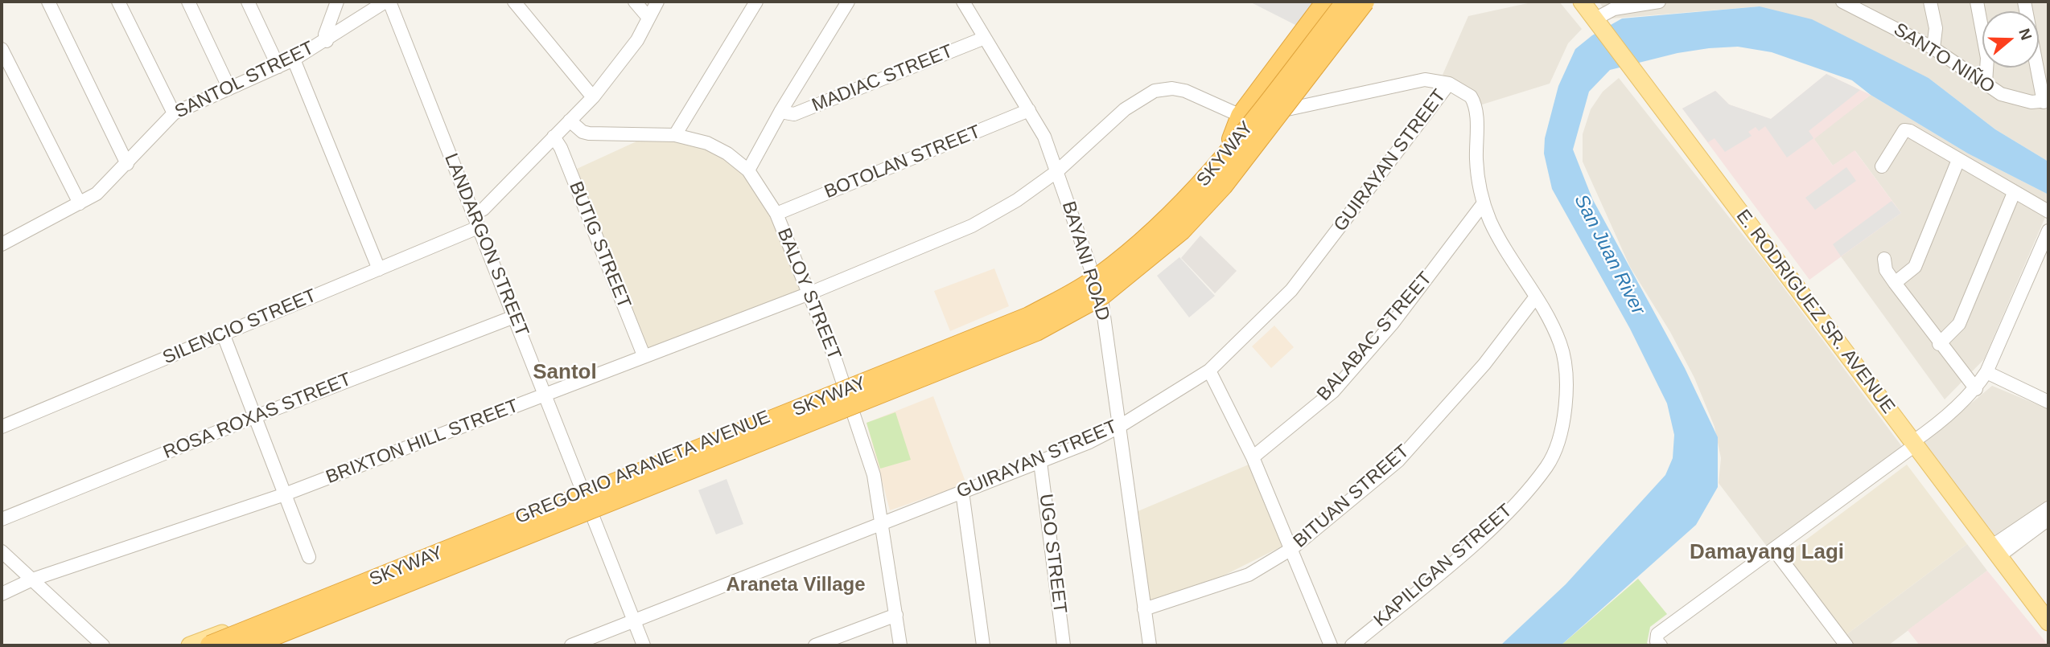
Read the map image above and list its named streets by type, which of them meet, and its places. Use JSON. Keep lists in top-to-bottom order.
{
  "streets": {
    "highway": ["SKYWAY"],
    "main road": ["E. RODRIGUEZ SR. AVENUE", "GREGORIO ARANETA AVENUE"],
    "street": [
      "SANTO NIÑO",
      "MADIAC STREET",
      "SANTOL STREET",
      "GUIRAYAN STREET",
      "BOTOLAN STREET",
      "LANDARGON STREET",
      "BUTIG STREET",
      "BAYANI ROAD",
      "BALOY STREET",
      "SILENCIO STREET",
      "BALABAC STREET",
      "ROSA ROXAS STREET",
      "BRIXTON HILL STREET",
      "BITUAN STREET",
      "UGO STREET",
      "KAPILIGAN STREET"
    ]
  },
  "crossings": [
    ["MADIAC STREET", "BAYANI ROAD"],
    ["SANTOL STREET", "LANDARGON STREET"],
    ["GUIRAYAN STREET", "LANDARGON STREET"],
    ["GUIRAYAN STREET", "BAYANI ROAD"],
    ["GUIRAYAN STREET", "BALOY STREET"],
    ["GUIRAYAN STREET", "UGO STREET"],
    ["GUIRAYAN STREET", "KAPILIGAN STREET"],
    ["BOTOLAN STREET", "BAYANI ROAD"],
    ["BOTOLAN STREET", "BALOY STREET"],
    ["LANDARGON STREET", "SILENCIO STREET"],
    ["LANDARGON STREET", "ROSA ROXAS STREET"],
    ["LANDARGON STREET", "BRIXTON HILL STREET"],
    ["LANDARGON STREET", "GREGORIO ARANETA AVENUE"],
    ["BUTIG STREET", "BRIXTON HILL STREET"],
    ["BAYANI ROAD", "BRIXTON HILL STREET"],
    ["BAYANI ROAD", "GREGORIO ARANETA AVENUE"],
    ["BAYANI ROAD", "BITUAN STREET"],
    ["BALOY STREET", "BRIXTON HILL STREET"],
    ["BALOY STREET", "GREGORIO ARANETA AVENUE"],
    ["BALABAC STREET", "KAPILIGAN STREET"],
    ["GREGORIO ARANETA AVENUE", "KAPILIGAN STREET"],
    ["BITUAN STREET", "KAPILIGAN STREET"]
  ],
  "districts": ["Santol", "Damayang Lagi", "Araneta Village"],
  "water": ["San Juan River"],
  "north": "right"
}
